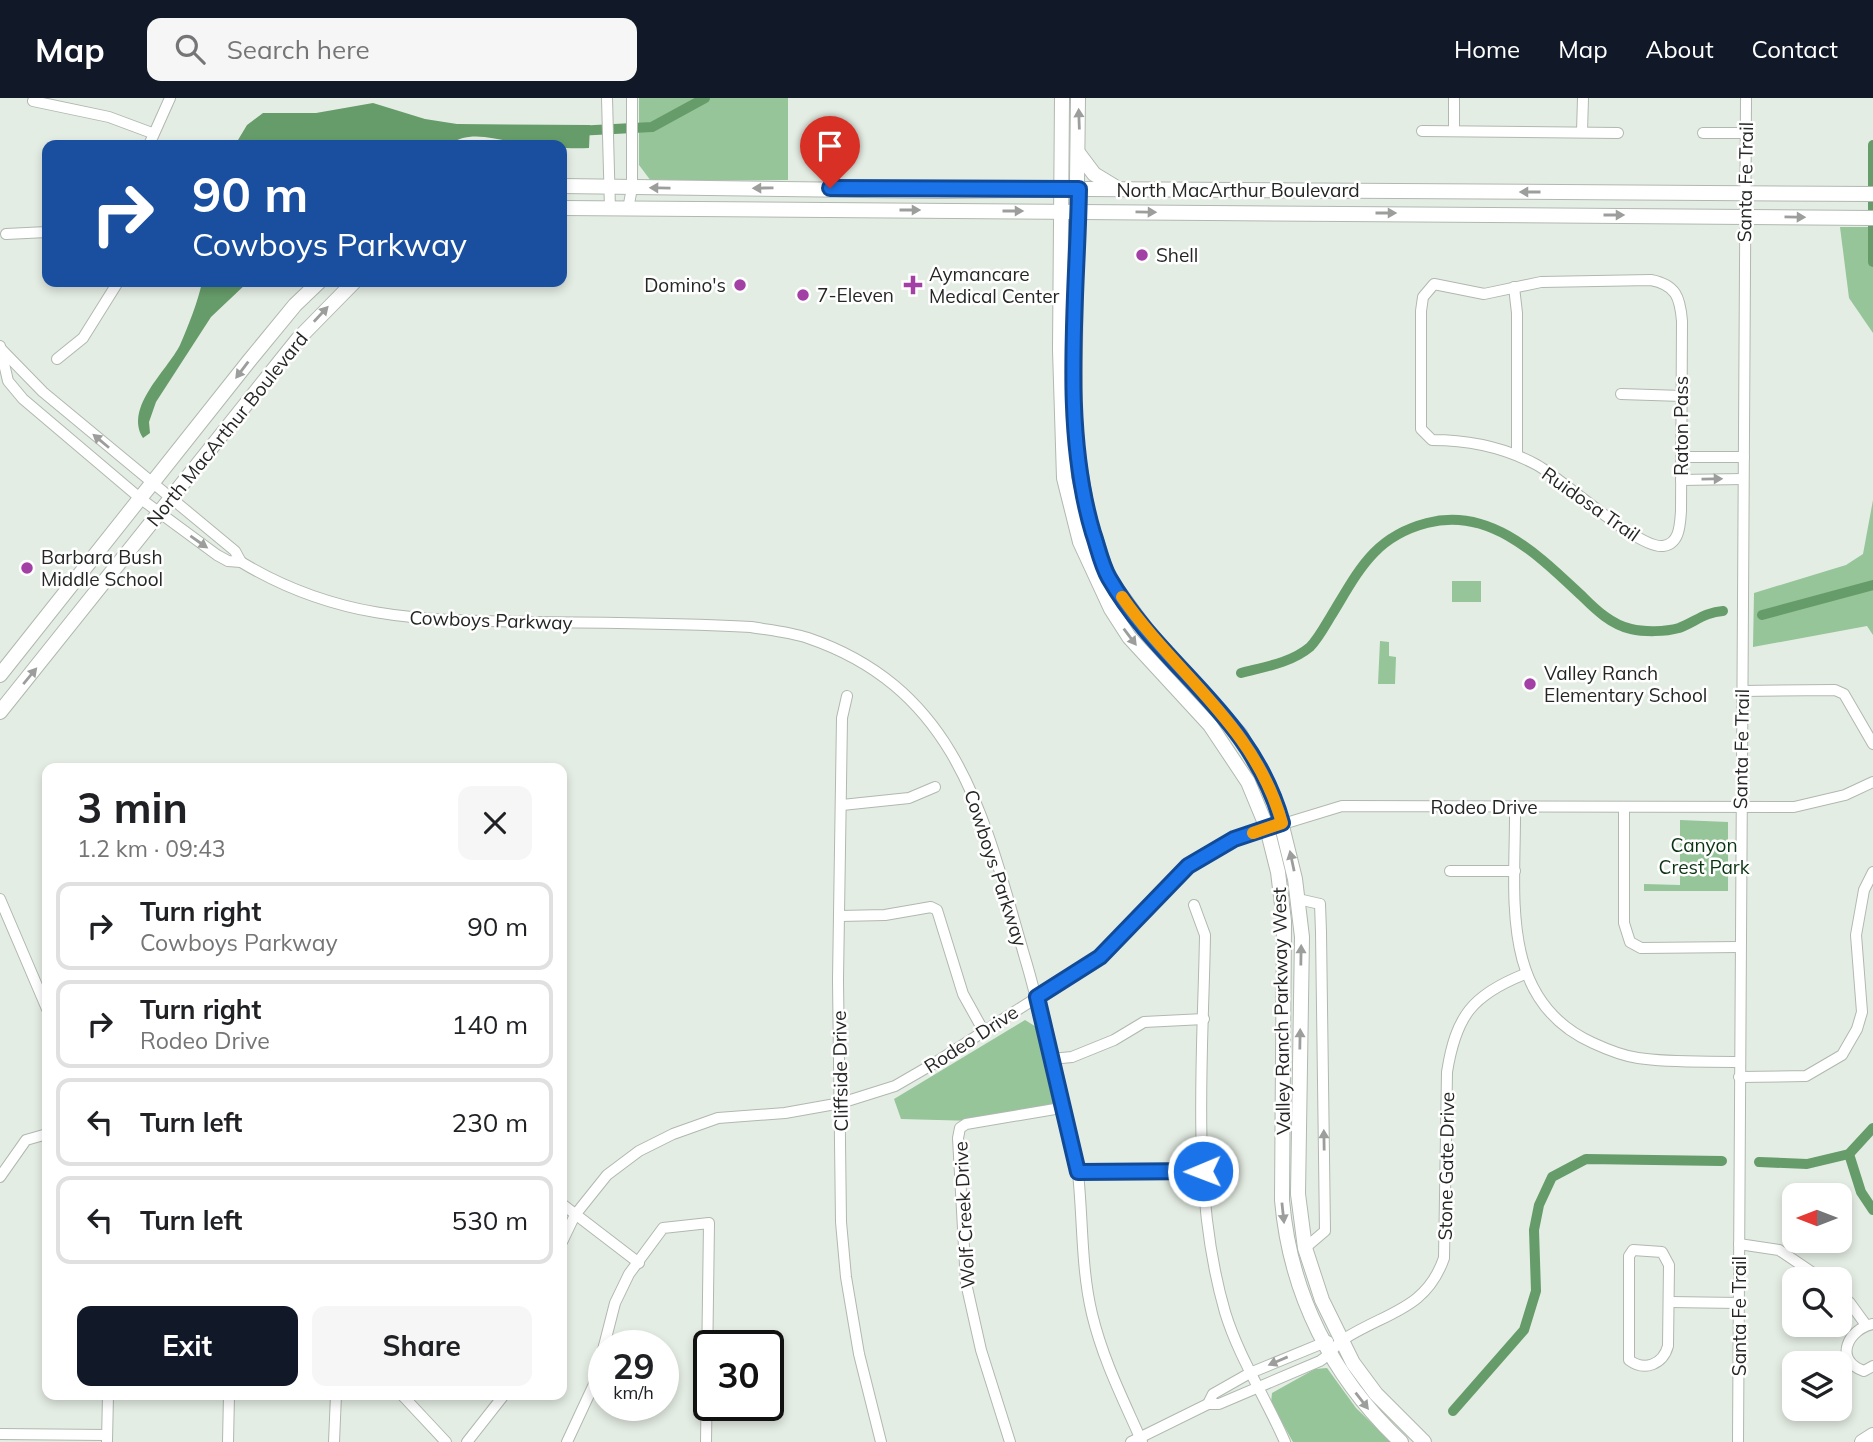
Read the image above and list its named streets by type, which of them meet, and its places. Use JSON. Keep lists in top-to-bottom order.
{
  "streets": {
    "main road": ["North MacArthur Boulevard", "Valley Ranch Parkway West"],
    "street": [
      "Santa Fe Trail",
      "Raton Pass",
      "Ruidosa Trail",
      "Cowboys Parkway",
      "Rodeo Drive",
      "Cliffside Drive",
      "Stone Gate Drive",
      "Wolf Creek Drive"
    ]
  },
  "crossings": [
    ["Santa Fe Trail", "North MacArthur Boulevard"],
    ["Santa Fe Trail", "Rodeo Drive"],
    ["North MacArthur Boulevard", "Cowboys Parkway"],
    ["North MacArthur Boulevard", "Valley Ranch Parkway West"],
    ["Raton Pass", "Ruidosa Trail"],
    ["Cowboys Parkway", "Rodeo Drive"],
    ["Cowboys Parkway", "Stone Gate Drive"],
    ["Cowboys Parkway", "Wolf Creek Drive"],
    ["Rodeo Drive", "Valley Ranch Parkway West"],
    ["Rodeo Drive", "Cliffside Drive"],
    ["Valley Ranch Parkway West", "Stone Gate Drive"]
  ],
  "parks": ["Canyon Crest Park"],
  "places": {
    "other": [
      "Shell",
      "Domino's",
      "7-Eleven",
      "Barbara Bush Middle School",
      "Valley Ranch Elementary School"
    ],
    "health": ["Aymancare Medical Center"]
  },
  "north": "left",
  "page": {
    "header": "Map",
    "search": "Search here",
    "nav": [
      "Home",
      "Map",
      "About",
      "Contact"
    ],
    "turn": ["90 m", "Cowboys Parkway"],
    "heading": ["3 min", "1.2 km · 09:43"],
    "list": [
      {
        "name": "Turn right",
        "note": "Cowboys Parkway",
        "value": "90 m"
      },
      {
        "name": "Turn right",
        "note": "Rodeo Drive",
        "value": "140 m"
      },
      {
        "name": "Turn left",
        "value": "230 m"
      },
      {
        "name": "Turn left",
        "value": "530 m"
      }
    ],
    "buttons": ["Exit", "Share"],
    "speed": "29 km/h",
    "limit": "30"
  }
}
